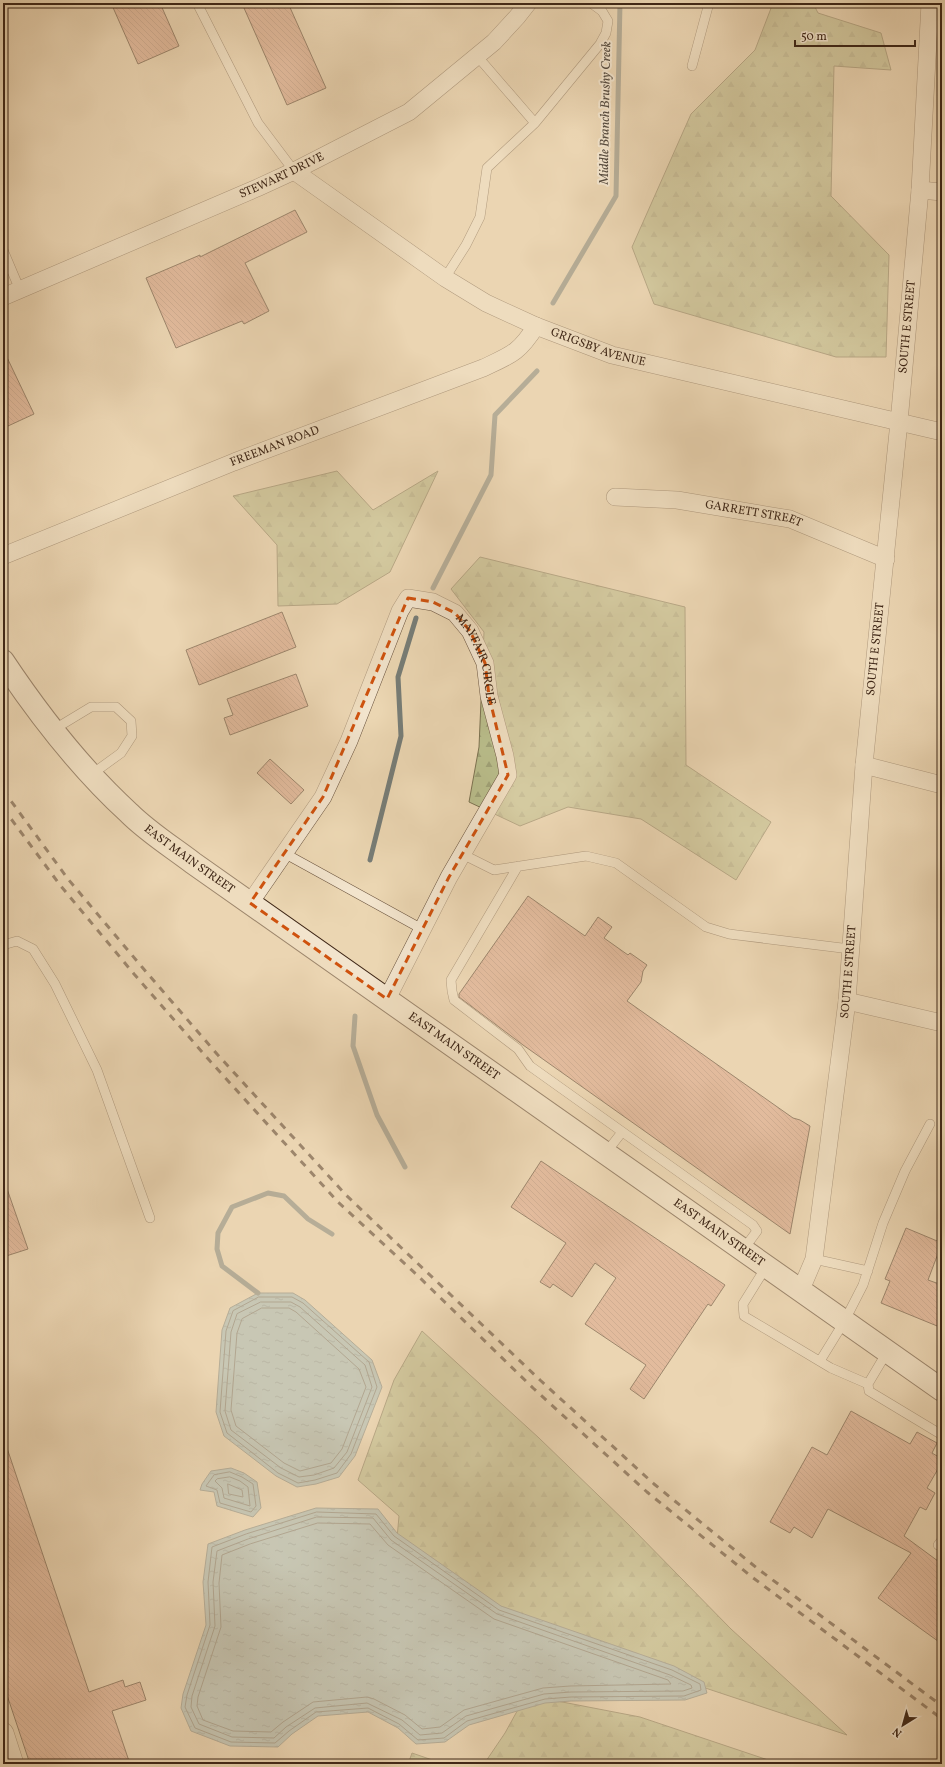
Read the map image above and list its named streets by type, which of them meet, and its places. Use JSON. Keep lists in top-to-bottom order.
{
  "streets": {
    "main road": ["EAST MAIN STREET"],
    "street": [
      "STEWART DRIVE",
      "SOUTH E STREET",
      "GRIGSBY AVENUE",
      "FREEMAN ROAD",
      "GARRETT STREET",
      "MAYFAIR CIRCLE"
    ]
  },
  "crossings": [
    ["STEWART DRIVE", "GRIGSBY AVENUE"],
    ["SOUTH E STREET", "GRIGSBY AVENUE"],
    ["SOUTH E STREET", "GARRETT STREET"],
    ["SOUTH E STREET", "EAST MAIN STREET"],
    ["GRIGSBY AVENUE", "FREEMAN ROAD"],
    ["MAYFAIR CIRCLE", "EAST MAIN STREET"]
  ],
  "water": ["Middle Branch Brushy Creek"],
  "scale_bar": "50 m",
  "north": "bottom left"
}
